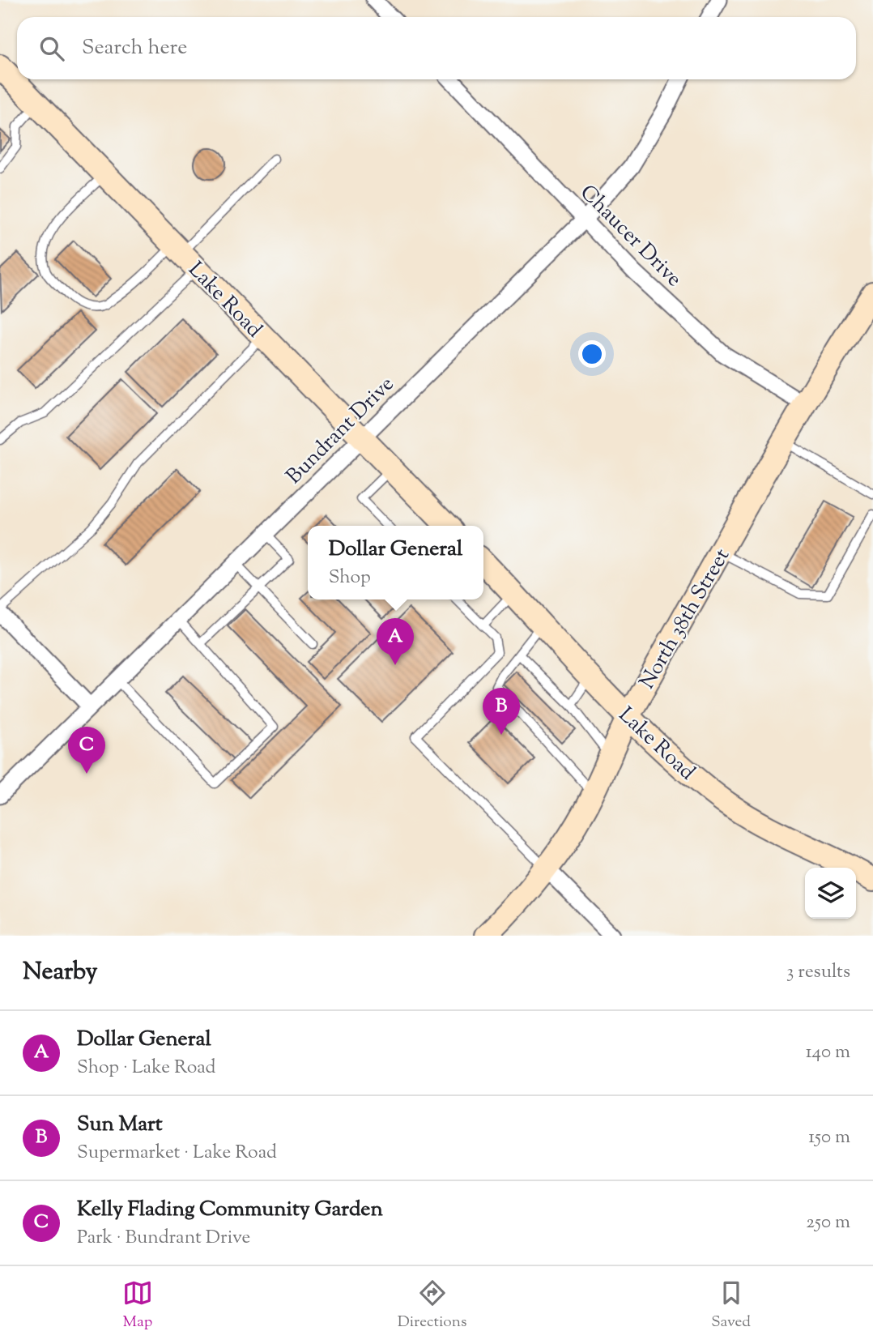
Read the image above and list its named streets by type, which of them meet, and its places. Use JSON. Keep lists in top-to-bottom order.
{
  "streets": {
    "street": [
      "Chaucer Drive",
      "Lake Road",
      "Bundrant Drive",
      "North 38th Street"
    ]
  },
  "crossings": [
    ["Chaucer Drive", "Bundrant Drive"],
    ["Chaucer Drive", "North 38th Street"],
    ["Lake Road", "Bundrant Drive"],
    ["Lake Road", "North 38th Street"]
  ],
  "page": {
    "search": "Search here",
    "popup": ["Dollar General", "Shop"],
    "pins": ["A", "B", "C"],
    "heading": ["Nearby", "3 results"],
    "list": [
      {
        "mark": "A",
        "name": "Dollar General",
        "note": "Shop · Lake Road",
        "value": "140 m"
      },
      {
        "mark": "B",
        "name": "Sun Mart",
        "note": "Supermarket · Lake Road",
        "value": "150 m"
      },
      {
        "mark": "C",
        "name": "Kelly Flading Community Garden",
        "note": "Park · Bundrant Drive",
        "value": "250 m"
      }
    ],
    "nav": ["Map", "Directions", "Saved"]
  }
}
